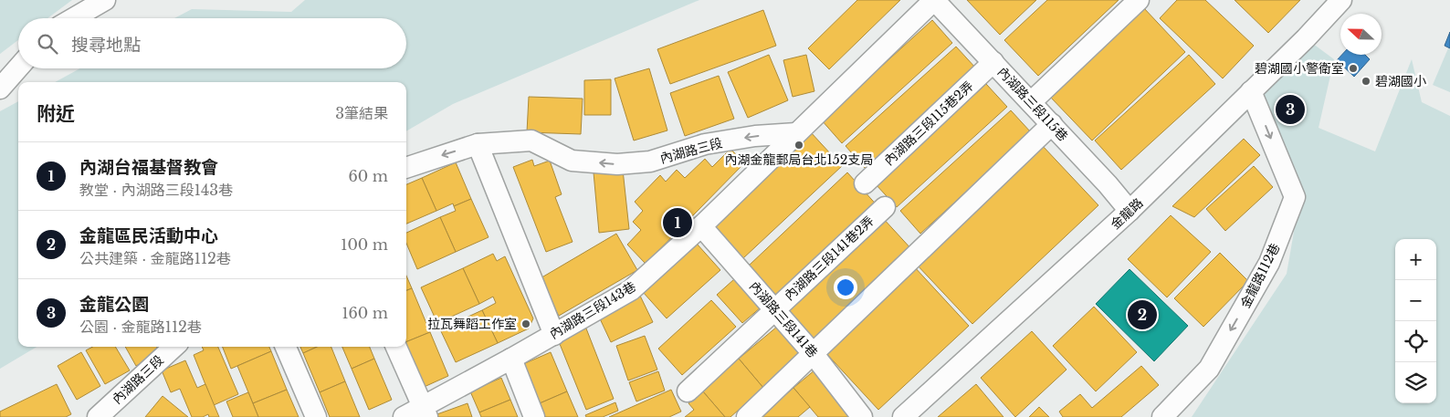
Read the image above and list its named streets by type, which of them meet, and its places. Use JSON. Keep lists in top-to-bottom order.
{
  "streets": {
    "street": [
      "內湖路三段115巷",
      "內湖路三段115巷2弄",
      "內湖路三段",
      "金龍路",
      "內湖路三段141巷2弄",
      "金龍路112巷",
      "內湖路三段143巷",
      "內湖路三段141巷"
    ]
  },
  "crossings": [
    ["內湖路三段115巷", "內湖路三段115巷2弄"],
    ["內湖路三段115巷", "金龍路"],
    ["內湖路三段", "內湖路三段143巷"],
    ["金龍路", "金龍路112巷"],
    ["內湖路三段141巷2弄", "內湖路三段141巷"],
    ["內湖路三段143巷", "內湖路三段141巷"]
  ],
  "one_way": ["內湖路三段", "金龍路112巷"],
  "places": [
    "碧湖國小警衛室",
    "碧湖國小",
    "內湖金龍郵局台北152支局",
    "拉瓦舞蹈工作室"
  ],
  "north": "left",
  "page": {
    "search": "搜尋地點",
    "heading": ["附近", "3筆結果"],
    "pins": ["3", "1", "2"],
    "list": [
      {
        "mark": "1",
        "name": "內湖台福基督教會",
        "note": "教堂 · 內湖路三段143巷",
        "value": "60 m"
      },
      {
        "mark": "2",
        "name": "金龍區民活動中心",
        "note": "公共建築 · 金龍路112巷",
        "value": "100 m"
      },
      {
        "mark": "3",
        "name": "金龍公園",
        "note": "公園 · 金龍路112巷",
        "value": "160 m"
      }
    ],
    "map_buttons": ["+", "−"]
  }
}
